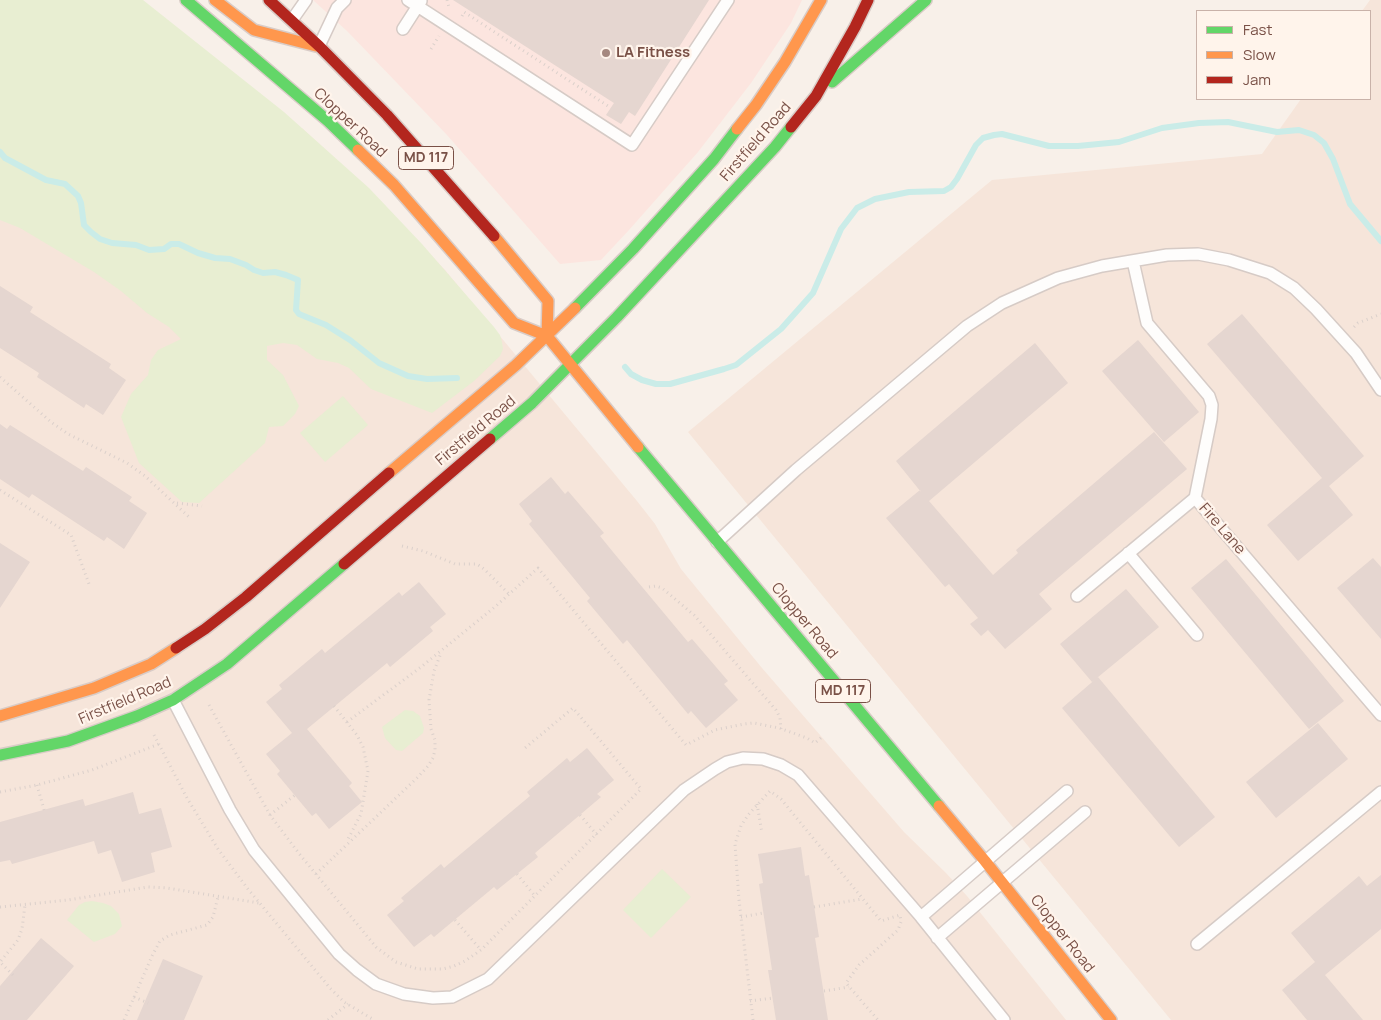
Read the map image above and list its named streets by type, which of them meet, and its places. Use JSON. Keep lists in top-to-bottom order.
{
  "streets": {
    "street": ["Clopper Road", "Firstfield Road", "MD 117"],
    "lane": ["Fire Lane"]
  },
  "crossings": [
    ["Clopper Road", "Firstfield Road"]
  ],
  "places": ["LA Fitness"],
  "legend": ["Fast", "Slow", "Jam"]
}
